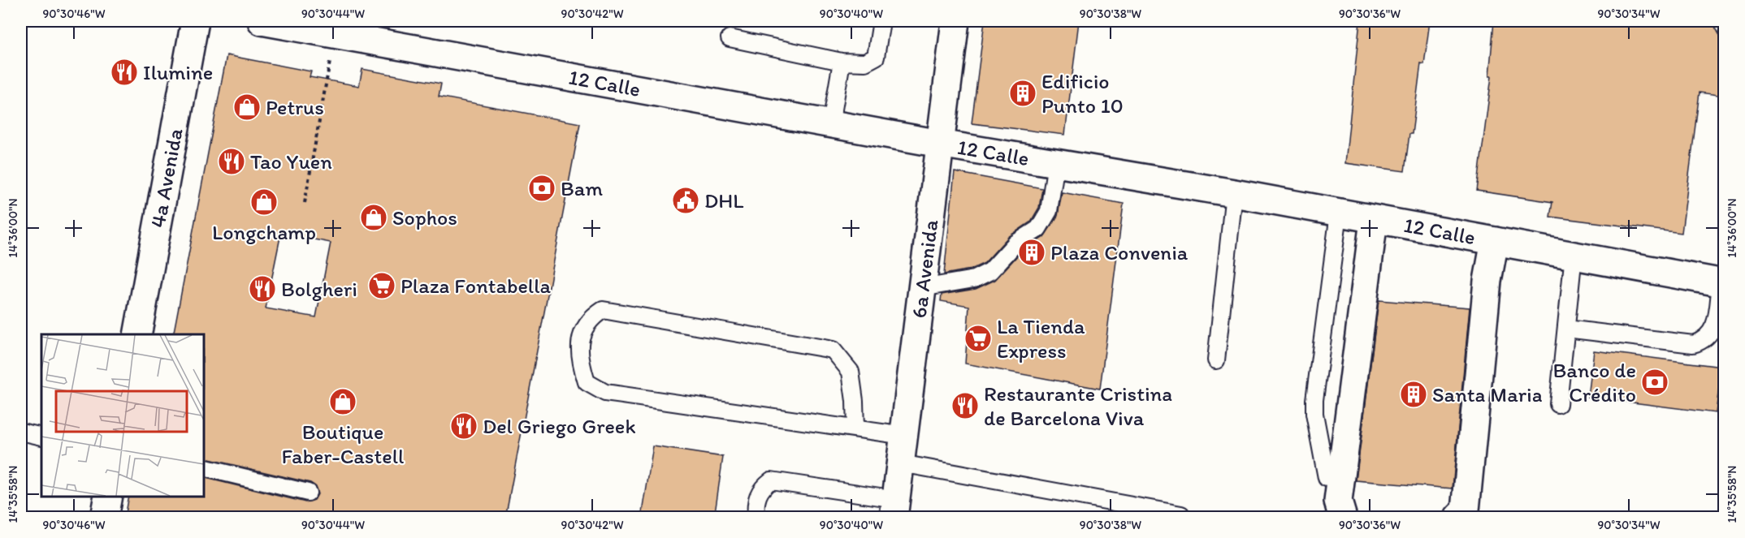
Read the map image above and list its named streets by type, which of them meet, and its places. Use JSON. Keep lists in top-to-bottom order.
{
  "streets": {
    "main road": ["12 Calle", "4a Avenida", "6a Avenida"]
  },
  "crossings": [
    ["12 Calle", "6a Avenida"]
  ],
  "places": {
    "restaurant": [
      "Ilumine",
      "Tao Yuen",
      "Bolgheri",
      "Restaurante Cristina de Barcelona Viva",
      "Del Griego Greek"
    ],
    "building": ["Edificio Punto 10", "Plaza Convenia", "Santa Maria"],
    "shop": [
      "Petrus",
      "Longchamp",
      "Sophos",
      "Boutique Faber-Castell"
    ],
    "bank": ["Bam", "Banco de Crédito"],
    "public building": ["DHL"],
    "supermarket": ["Plaza Fontabella", "La Tienda Express"]
  },
  "coordinates": [
    "90°30'46\"W",
    "90°30'44\"W",
    "90°30'42\"W",
    "90°30'40\"W",
    "90°30'38\"W",
    "90°30'36\"W",
    "90°30'34\"W",
    "14°36'00\"N",
    "14°35'58\"N"
  ]
}
